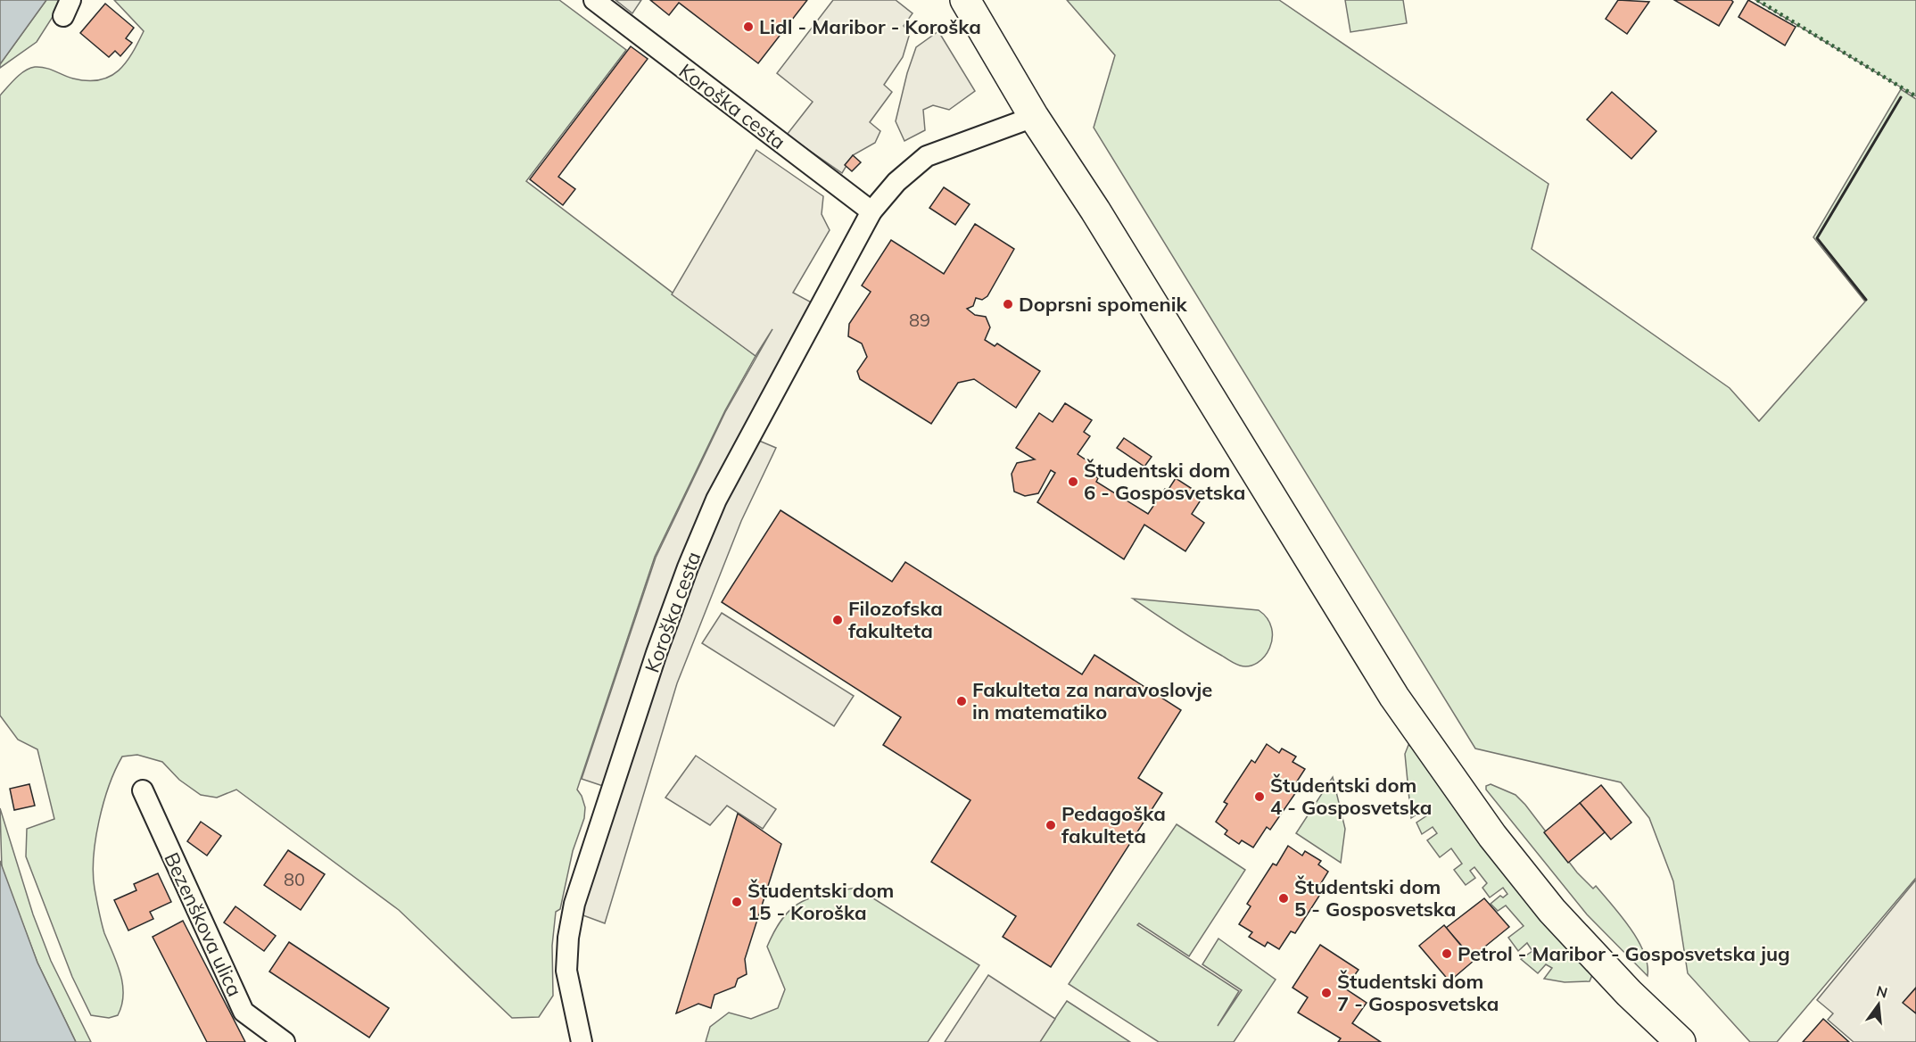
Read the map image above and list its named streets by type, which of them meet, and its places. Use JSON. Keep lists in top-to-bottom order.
{
  "streets": {
    "street": ["Koroška cesta", "Bezenškova ulica"]
  },
  "places": [
    "Lidl - Maribor - Koroška",
    "Doprsni spomenik",
    "Študentski dom 6 - Gosposvetska",
    "Filozofska fakulteta",
    "Fakulteta za naravoslovje in matematiko",
    "Študentski dom 4 - Gosposvetska",
    "Pedagoška fakulteta",
    "Študentski dom 5 - Gosposvetska",
    "Študentski dom 15 - Koroška",
    "Petrol - Maribor - Gosposvetska jug",
    "Študentski dom 7 - Gosposvetska"
  ],
  "house_numbers": ["89", "80"],
  "north": "top"
}
